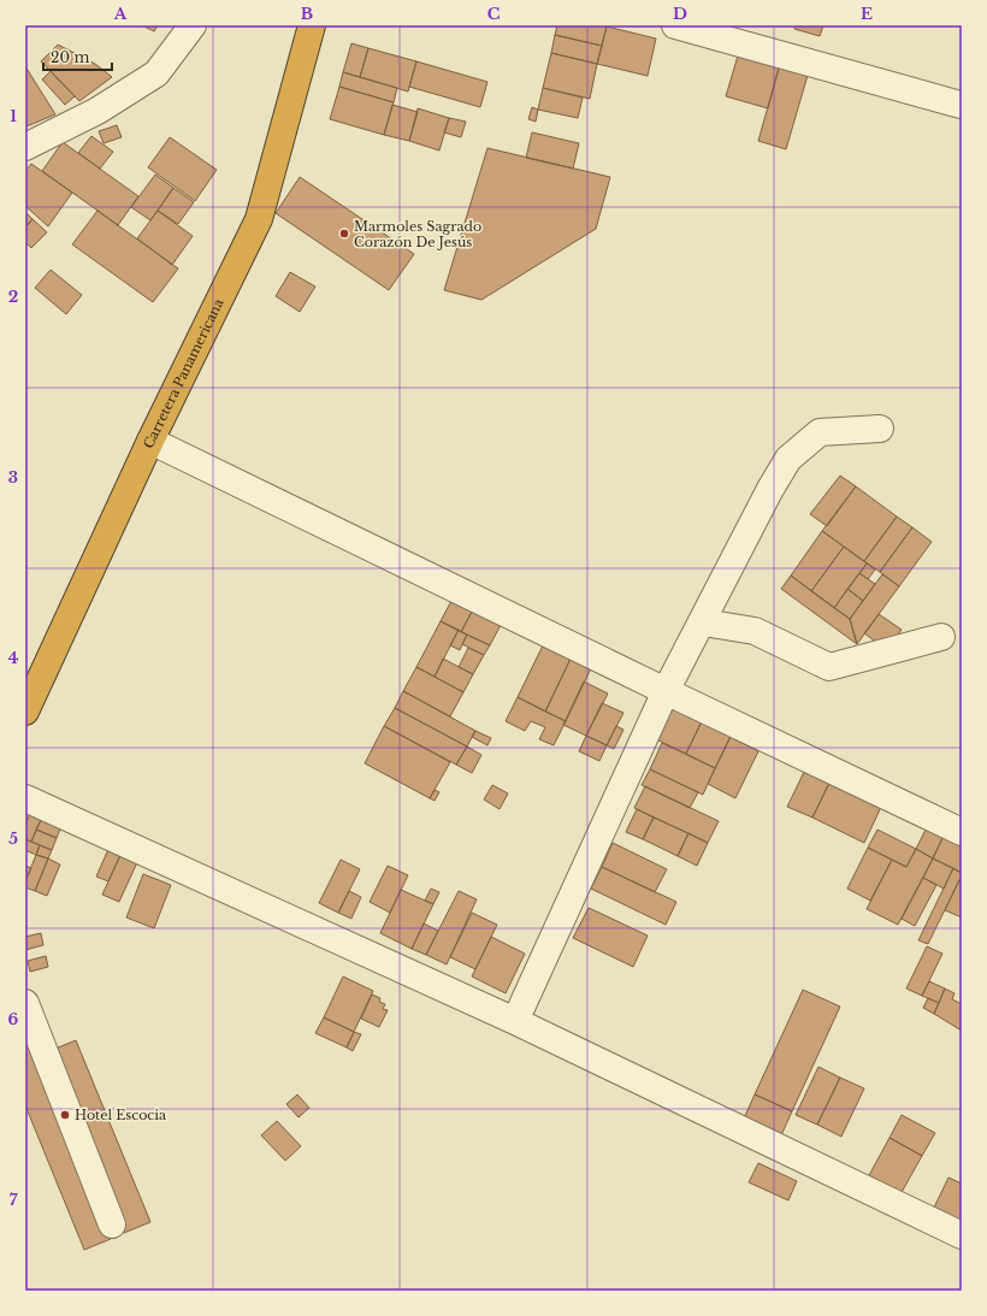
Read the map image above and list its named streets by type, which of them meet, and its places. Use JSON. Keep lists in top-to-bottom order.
{
  "streets": {
    "highway": ["Carretera Panamericana"]
  },
  "places": ["Marmoles Sagrado Corazón De Jesús", "Hotel Escocia"],
  "scale_bar": "20 m",
  "grid": {
    "columns": [
      "A",
      "B",
      "C",
      "D",
      "E"
    ],
    "rows": [
      "1",
      "2",
      "3",
      "4",
      "5",
      "6",
      "7"
    ]
  }
}
